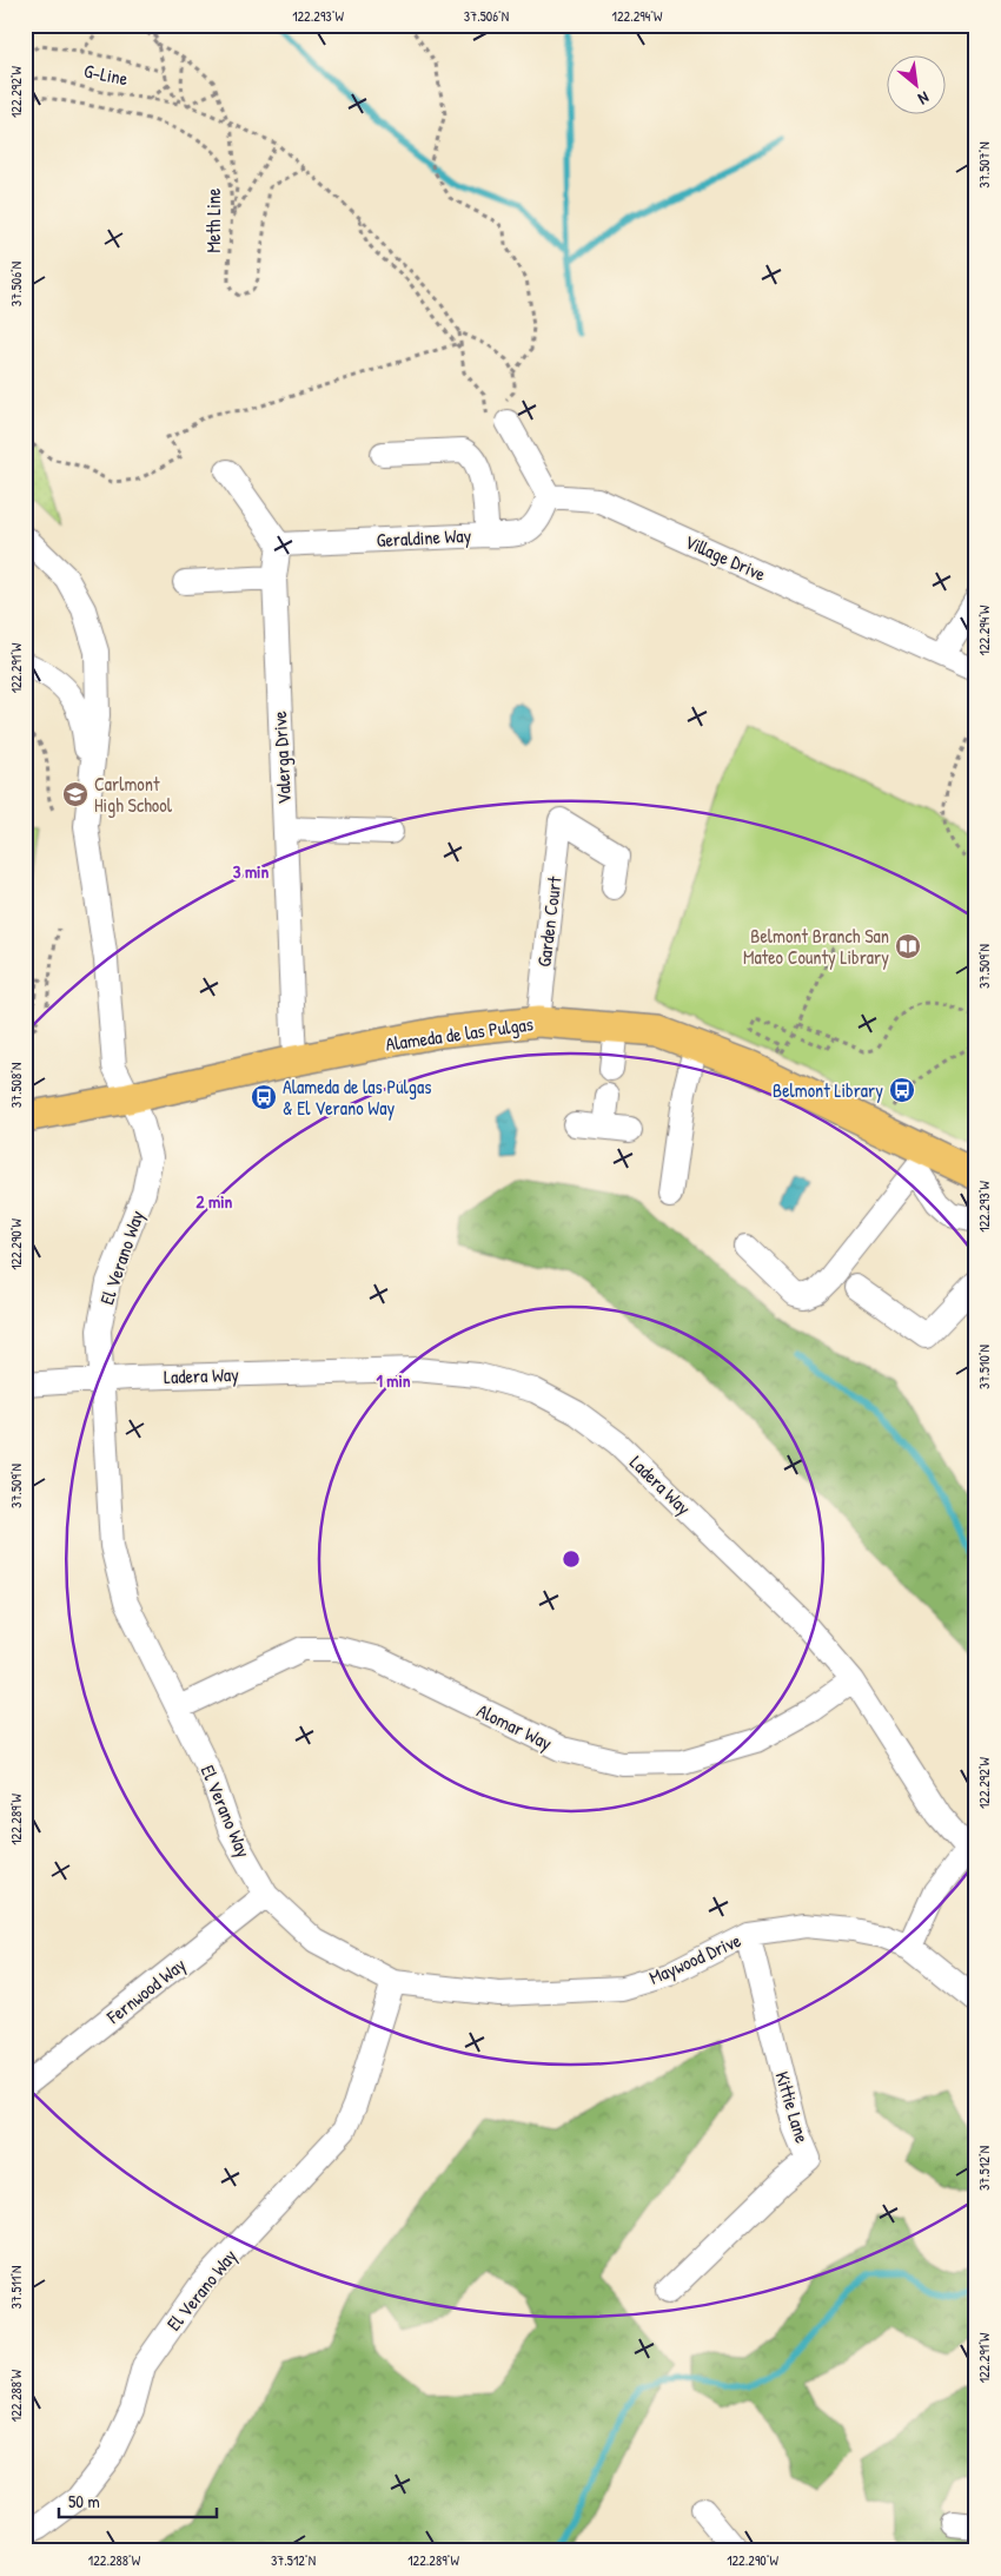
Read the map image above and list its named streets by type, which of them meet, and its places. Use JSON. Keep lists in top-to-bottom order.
{
  "streets": {
    "main road": ["Alameda de las Pulgas"],
    "street": [
      "Geraldine Way",
      "Village Drive",
      "Valerga Drive",
      "Garden Court",
      "El Verano Way",
      "Ladera Way",
      "Alomar Way",
      "Maywood Drive",
      "Fernwood Way",
      "Kittie Lane"
    ],
    "path": ["G-Line", "Meth Line"]
  },
  "crossings": [
    ["Geraldine Way", "Village Drive"],
    ["Geraldine Way", "Valerga Drive"],
    ["Valerga Drive", "Alameda de las Pulgas"],
    ["Garden Court", "Alameda de las Pulgas"],
    ["Alameda de las Pulgas", "El Verano Way"],
    ["El Verano Way", "Ladera Way"],
    ["El Verano Way", "Alomar Way"],
    ["El Verano Way", "Maywood Drive"],
    ["El Verano Way", "Fernwood Way"],
    ["Ladera Way", "Alomar Way"],
    ["Ladera Way", "Maywood Drive"],
    ["Maywood Drive", "Kittie Lane"]
  ],
  "places": {
    "school or university": ["Carlmont High School"],
    "library": ["Belmont Branch San Mateo County Library"],
    "bus stop": ["Belmont Library", "Alameda de las Pulgas & El Verano Way"]
  },
  "scale_bar": "50 m",
  "north": "bottom right",
  "coordinates": [
    "122.293°W",
    "37.506°N",
    "122.294°W",
    "122.292°W",
    "37.507°N",
    "122.291°W",
    "37.509°N",
    "37.508°N",
    "122.290°W",
    "37.510°N",
    "122.289°W",
    "37.512°N",
    "37.511°N",
    "122.288°W"
  ],
  "rings": ["3 min", "2 min", "1 min"]
}
